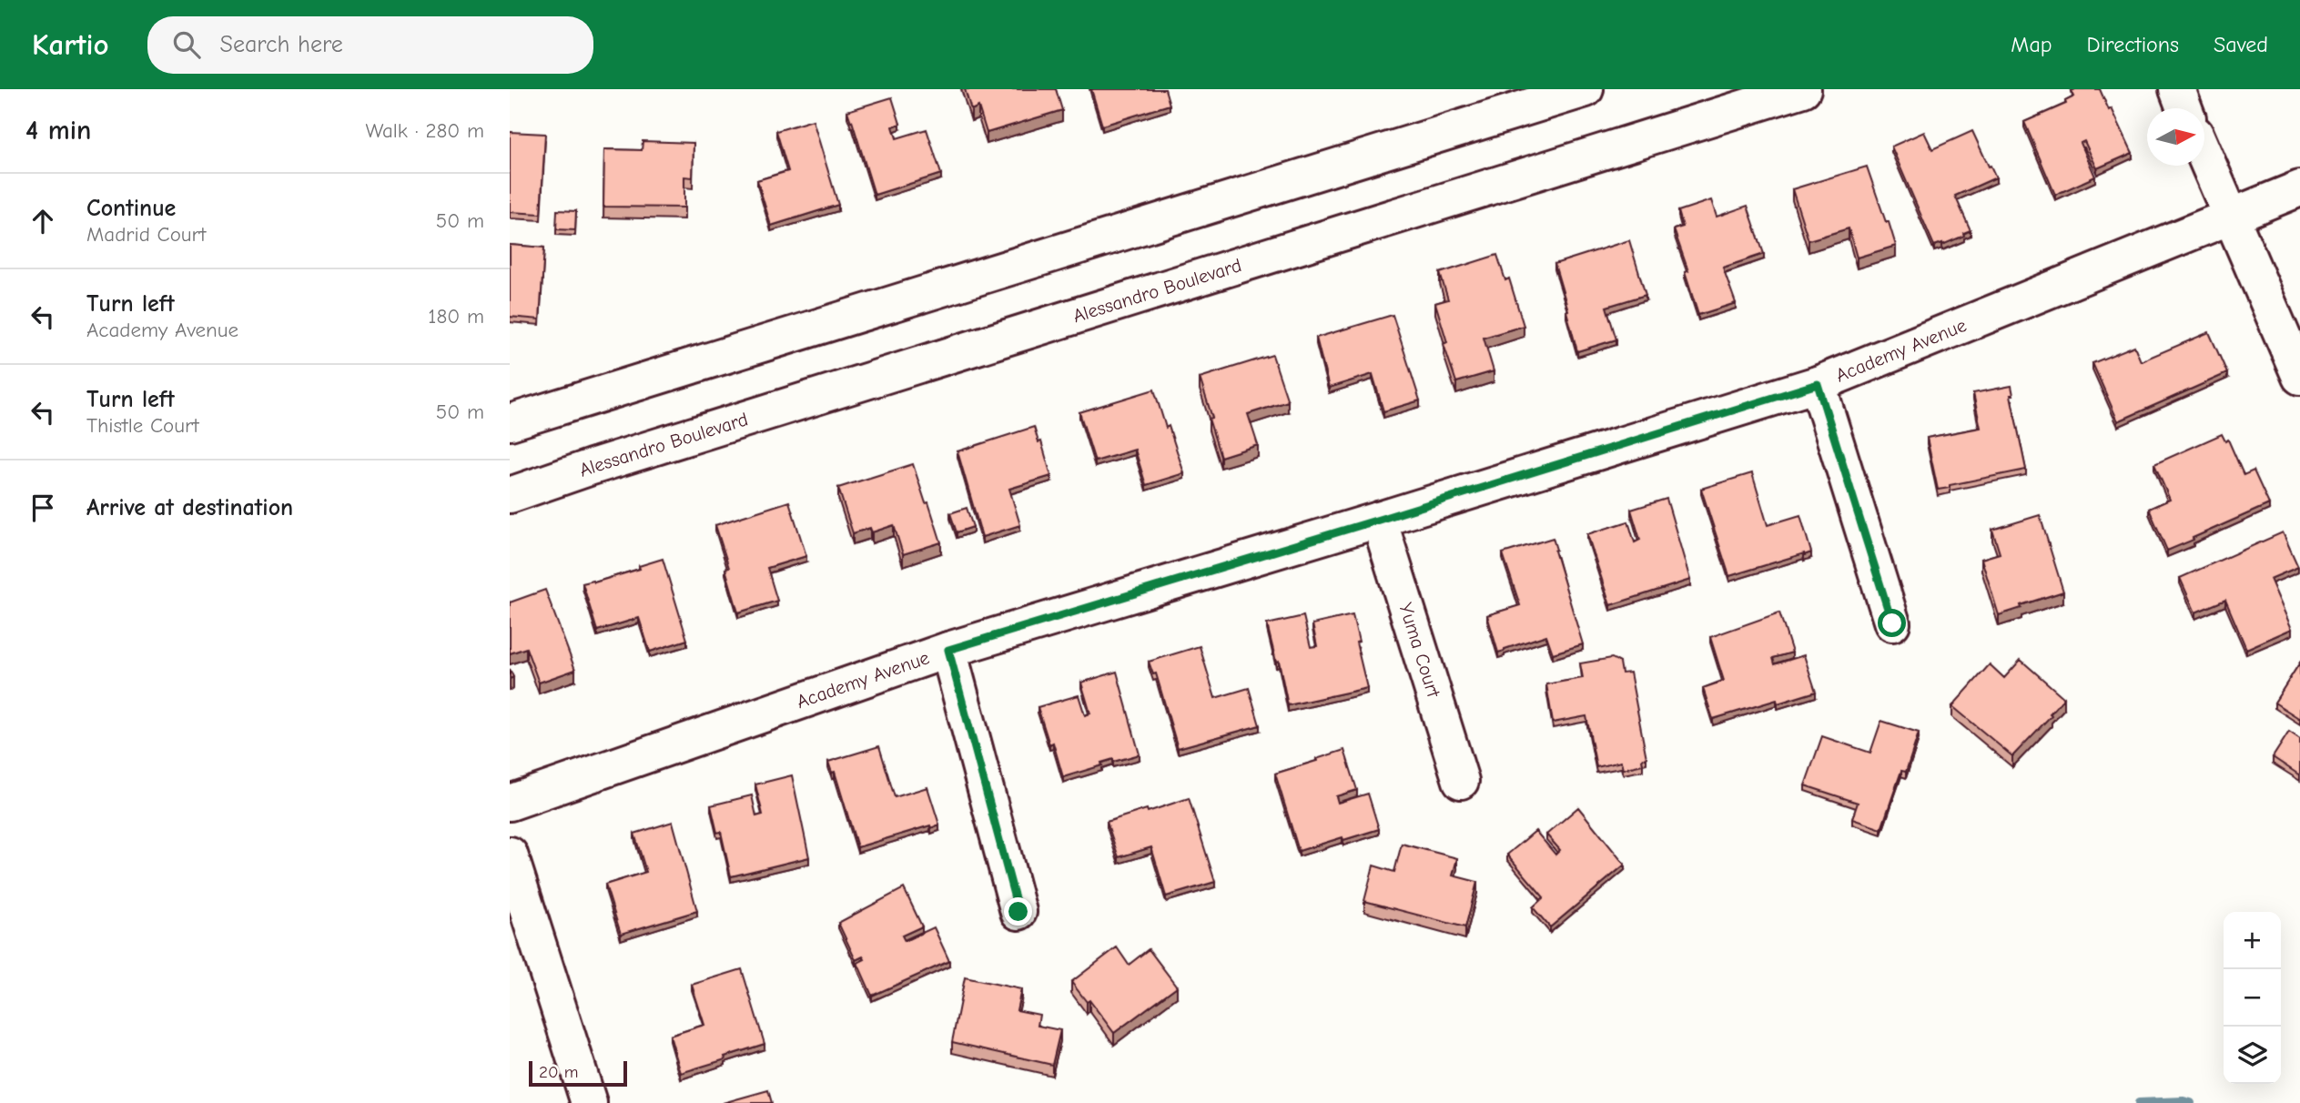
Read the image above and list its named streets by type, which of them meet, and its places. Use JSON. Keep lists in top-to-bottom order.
{
  "streets": {
    "street": ["Alessandro Boulevard", "Academy Avenue", "Yuma Court"]
  },
  "crossings": [
    ["Academy Avenue", "Yuma Court"]
  ],
  "scale_bar": "20 m",
  "north": "right",
  "page": {
    "header": "Kartio",
    "search": "Search here",
    "nav": ["Map", "Directions", "Saved"],
    "heading": ["4 min", "Walk · 280 m"],
    "list": [
      ["Continue", "Madrid Court", "50 m"],
      ["Turn left", "Academy Avenue", "180 m"],
      ["Turn left", "Thistle Court", "50 m"],
      "Arrive at destination"
    ],
    "map_buttons": ["+", "−"],
    "scale": "20 m"
  }
}
